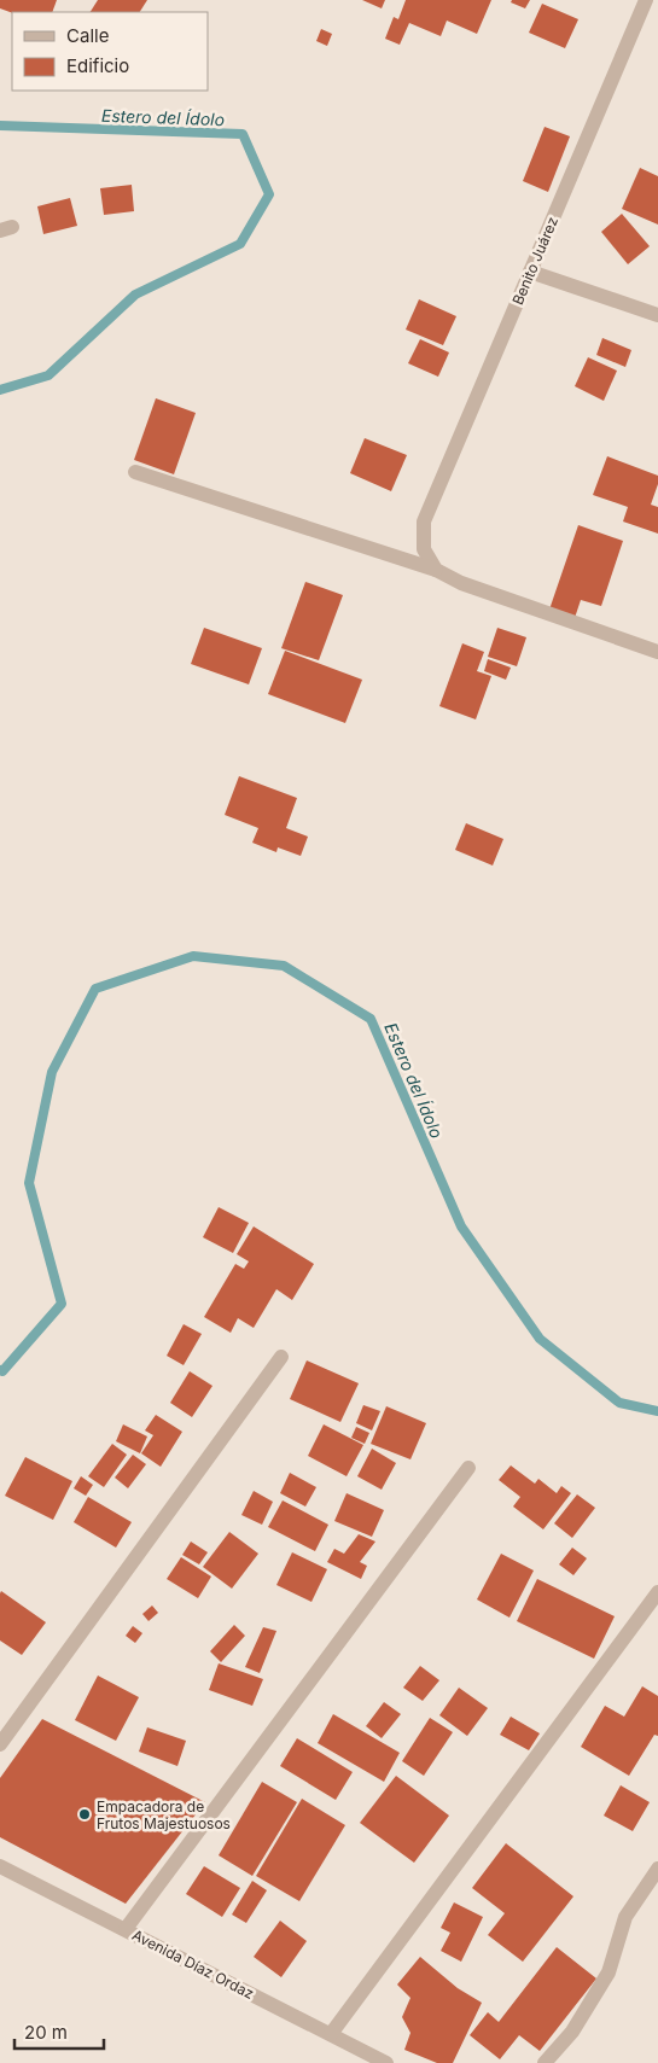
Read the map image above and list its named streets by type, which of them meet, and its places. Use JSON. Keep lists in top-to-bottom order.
{
  "streets": {
    "street": ["Benito Juárez", "Avenida Díaz Ordaz"]
  },
  "water": ["Estero del Ídolo"],
  "places": ["Empacadora de Frutos Majestuosos"],
  "legend": ["Calle", "Edificio"],
  "scale_bar": "20 m"
}
